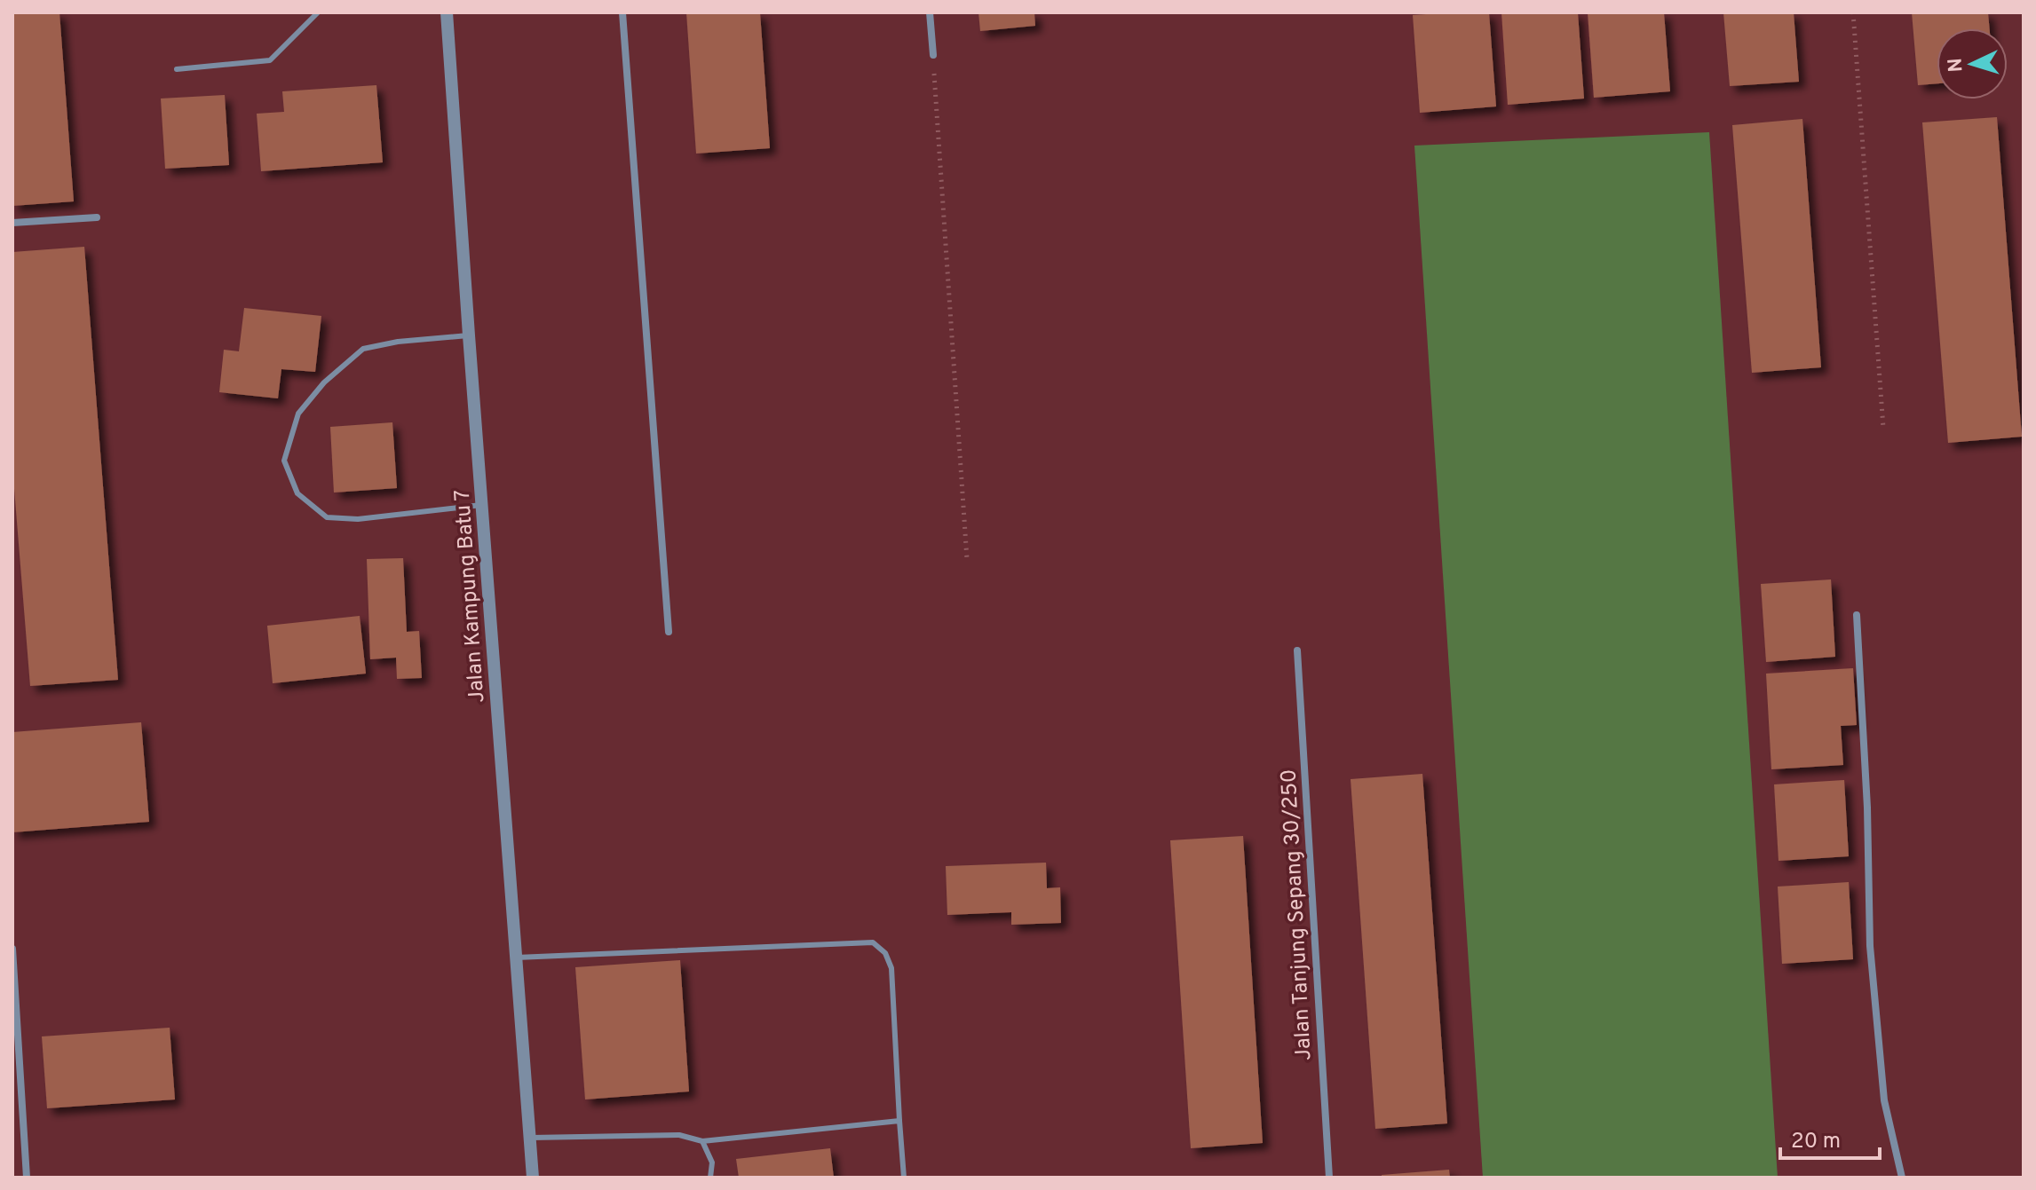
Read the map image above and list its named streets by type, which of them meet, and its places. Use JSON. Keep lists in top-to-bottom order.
{
  "streets": {
    "street": ["Jalan Kampung Batu 7", "Jalan Tanjung Sepang 30/250"]
  },
  "scale_bar": "20 m",
  "north": "left"
}
